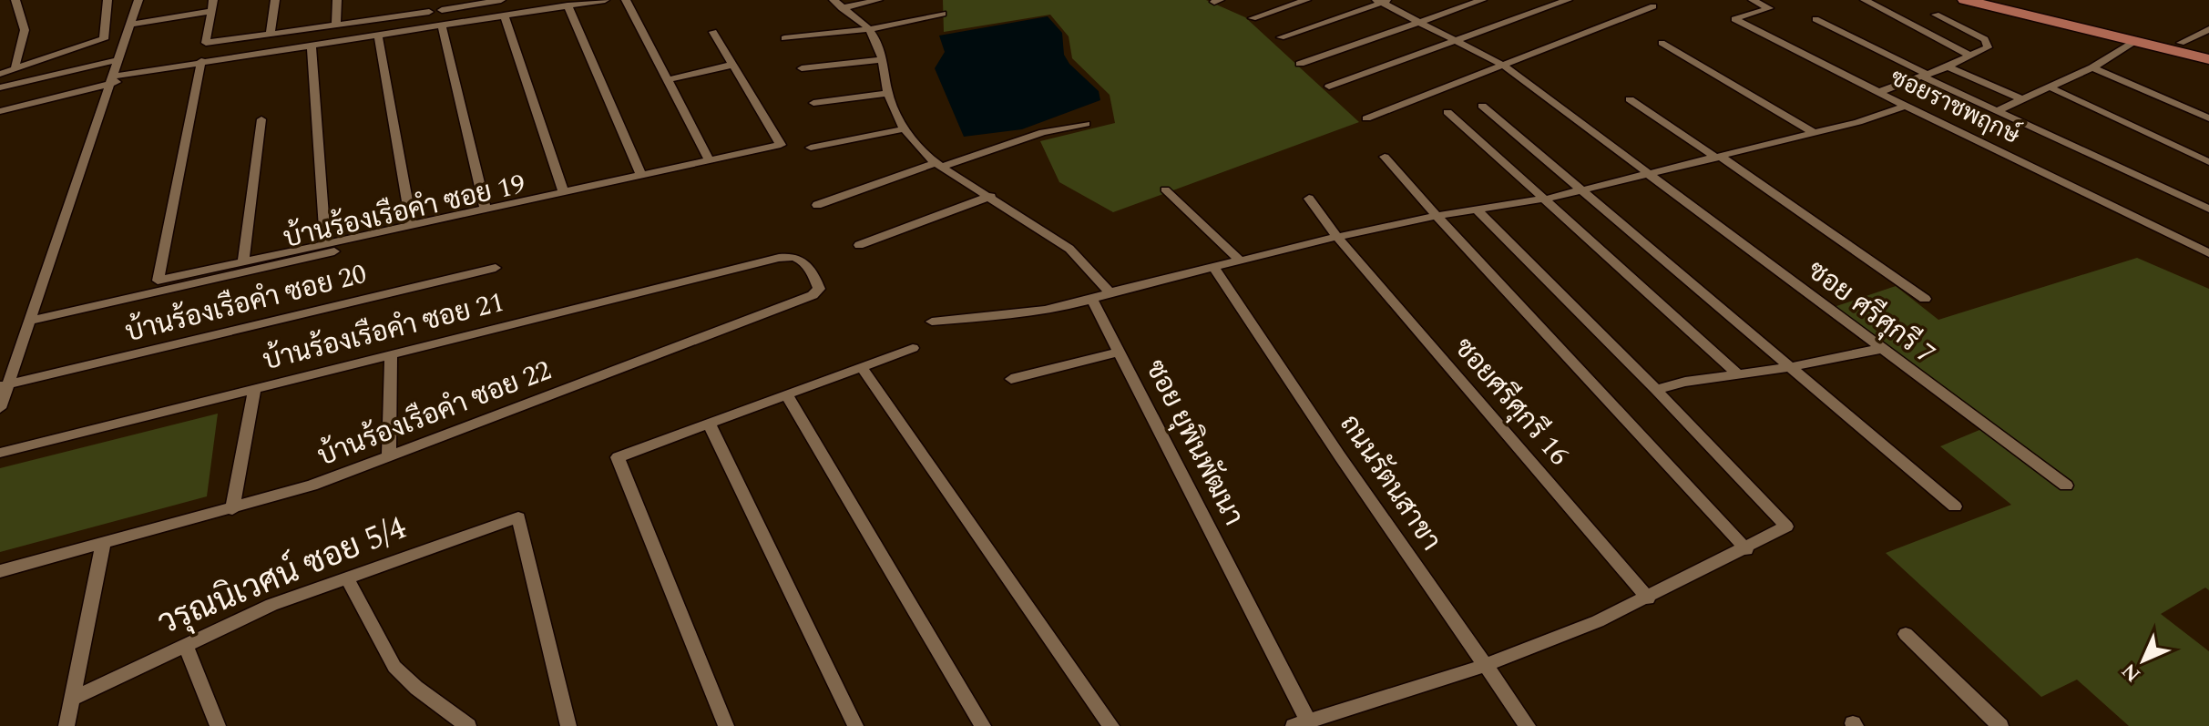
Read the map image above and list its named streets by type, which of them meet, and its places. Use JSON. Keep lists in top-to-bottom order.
{
  "streets": {
    "street": [
      "ซอยราชพฤกษ์",
      "บ้านร้องเรือคำ ซอย 19",
      "บ้านร้องเรือคำ ซอย 20",
      "ซอย ศรีศุกรี 7",
      "บ้านร้องเรือคำ ซอย 21",
      "ซอยศรีศุกรี 16",
      "บ้านร้องเรือคำ ซอย 22",
      "ซอย ยุพินพัฒนา",
      "ถนนรัตนสาขา",
      "วรุณนิเวศน์ ซอย 5/4"
    ]
  },
  "crossings": [
    ["บ้านร้องเรือคำ ซอย 21", "บ้านร้องเรือคำ ซอย 22"]
  ],
  "north": "bottom left"
}
